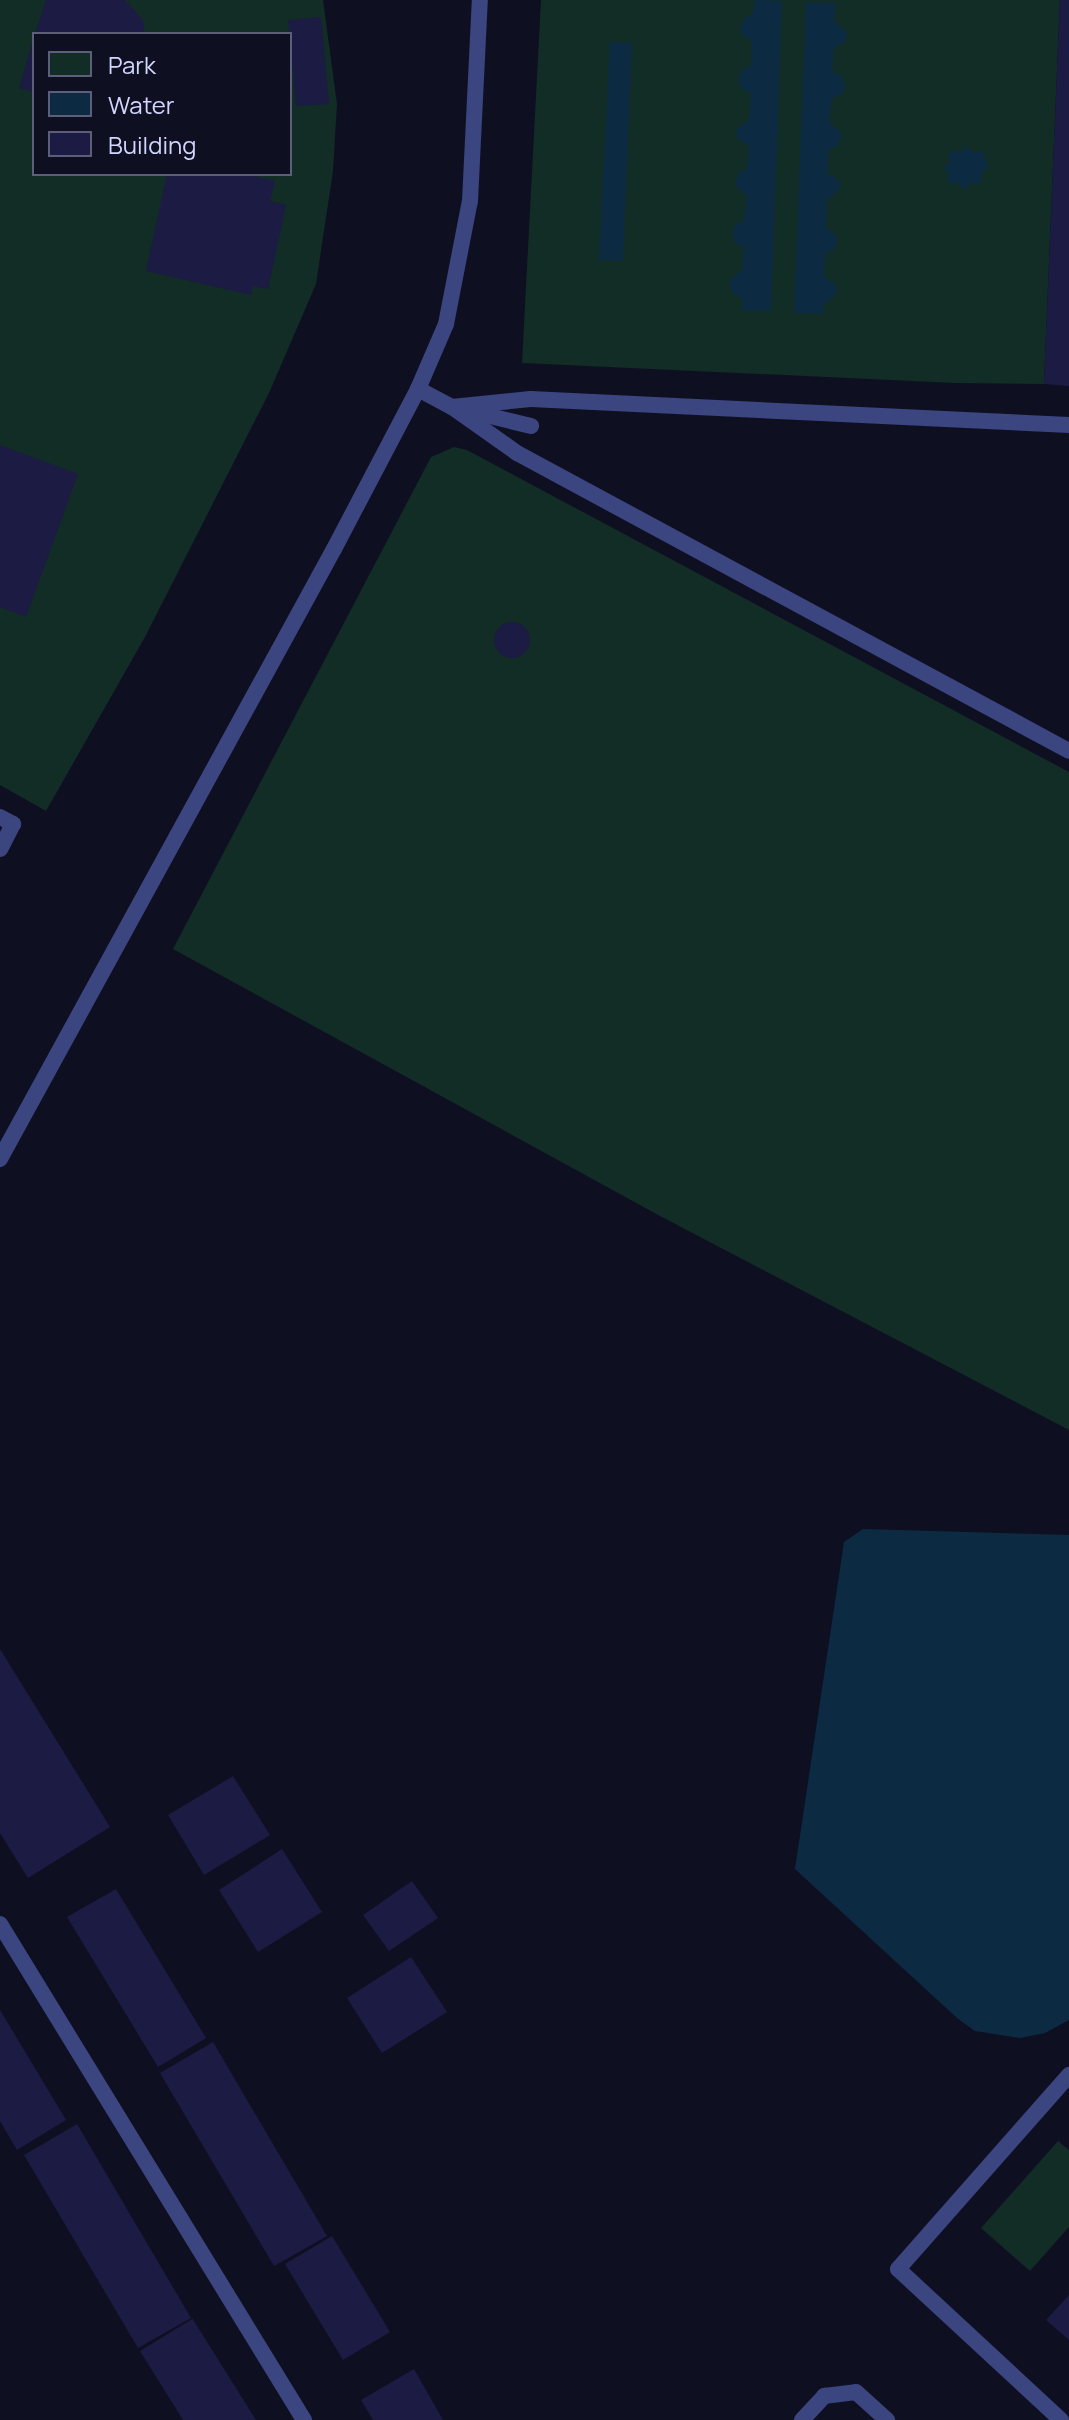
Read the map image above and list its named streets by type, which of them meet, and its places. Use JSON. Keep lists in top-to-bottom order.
{
  "legend": ["Park", "Water", "Building"]
}
